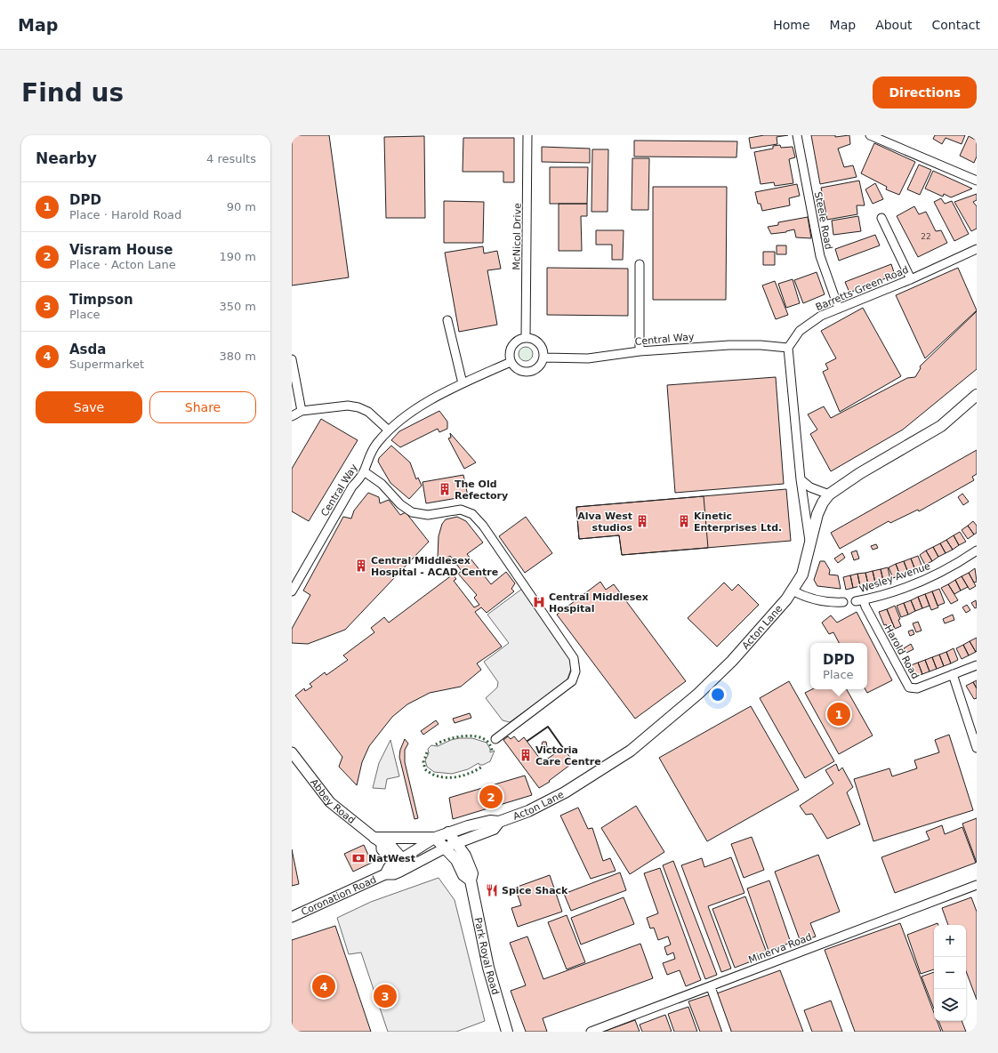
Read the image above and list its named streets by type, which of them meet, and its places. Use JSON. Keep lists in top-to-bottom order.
{
  "streets": {
    "main road": ["Acton Lane", "Park Royal Road"],
    "street": [
      "Steele Road",
      "McNicol Drive",
      "Barretts Green Road",
      "Central Way",
      "Wesley Avenue",
      "Harold Road",
      "Abbey Road",
      "Coronation Road",
      "Minerva Road"
    ]
  },
  "crossings": [
    ["Steele Road", "Barretts Green Road"],
    ["McNicol Drive", "Central Way"],
    ["Barretts Green Road", "Central Way"],
    ["Wesley Avenue", "Harold Road"],
    ["Acton Lane", "Coronation Road"],
    ["Acton Lane", "Park Royal Road"],
    ["Abbey Road", "Coronation Road"],
    ["Coronation Road", "Park Royal Road"]
  ],
  "places": {
    "building": [
      "The Old Refectory",
      "Alva West studios",
      "Kinetic Enterprises Ltd.",
      "Central Middlesex Hospital - ACAD Centre",
      "Victoria Care Centre"
    ],
    "hospital": ["Central Middlesex Hospital"],
    "bank": ["NatWest"],
    "restaurant": ["Spice Shack"]
  },
  "house_numbers": ["22"],
  "page": {
    "header": "Map",
    "nav": [
      "Home",
      "Map",
      "About",
      "Contact"
    ],
    "buttons": [
      "Directions",
      ["Save", "Share"]
    ],
    "title": "Find us",
    "heading": ["Nearby", "4 results"],
    "list": [
      {
        "mark": "1",
        "name": "DPD",
        "note": "Place · Harold Road",
        "value": "90 m"
      },
      {
        "mark": "2",
        "name": "Visram House",
        "note": "Place · Acton Lane",
        "value": "190 m"
      },
      {
        "mark": "3",
        "name": "Timpson",
        "note": "Place",
        "value": "350 m"
      },
      {
        "mark": "4",
        "name": "Asda",
        "note": "Supermarket",
        "value": "380 m"
      }
    ],
    "popup": ["DPD", "Place"],
    "pins": [
      "1",
      "2",
      "4",
      "3"
    ],
    "map_buttons": ["+", "−"]
  }
}
